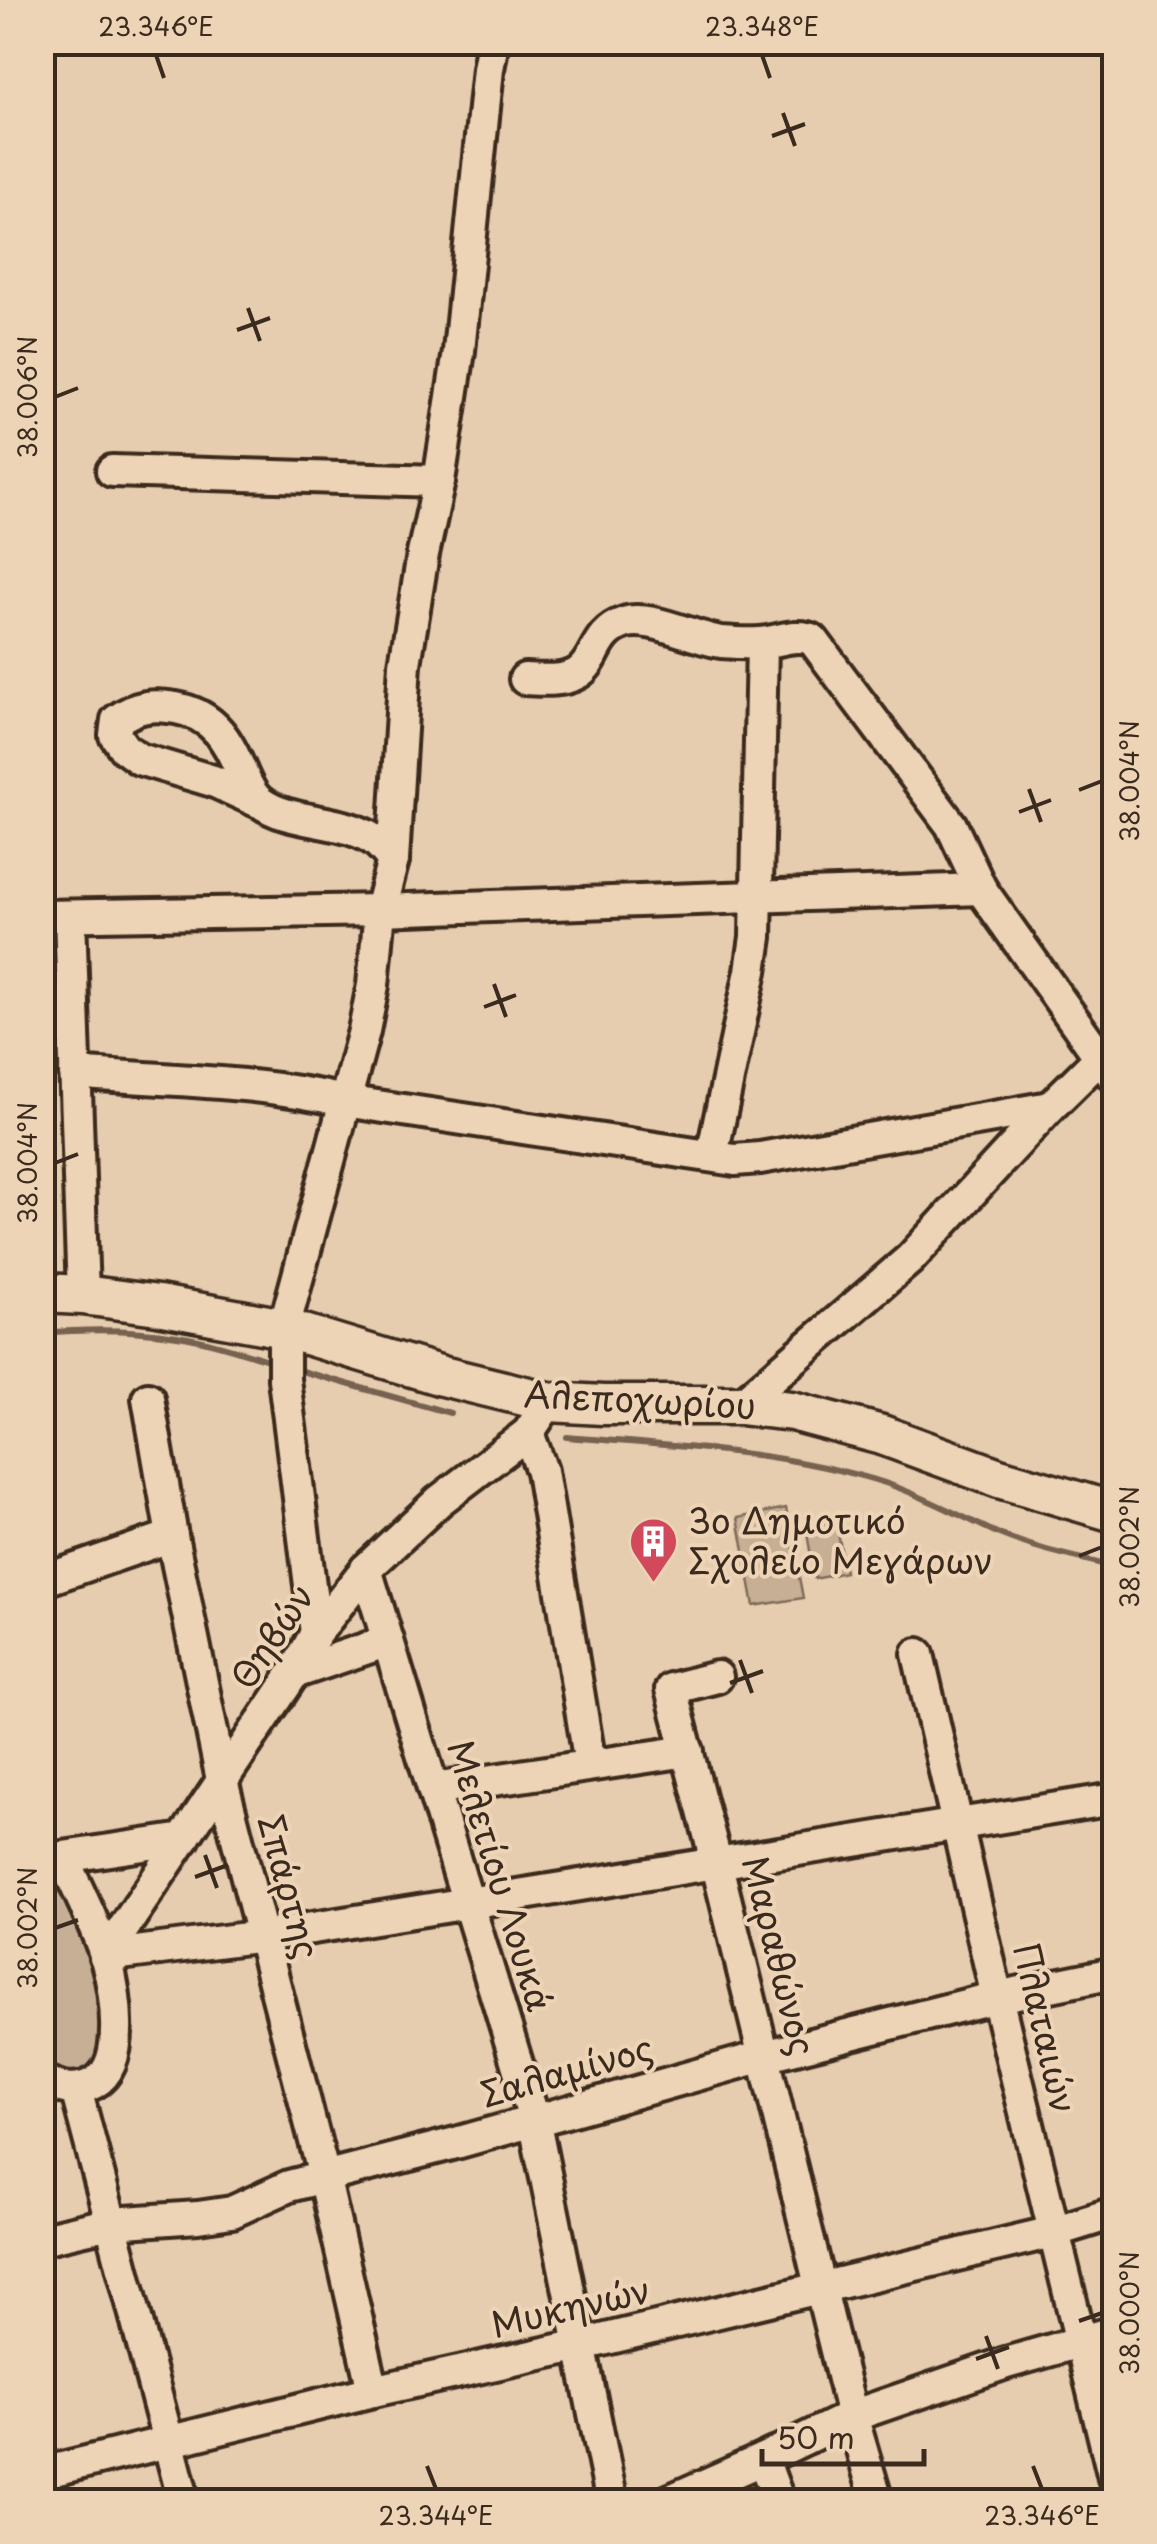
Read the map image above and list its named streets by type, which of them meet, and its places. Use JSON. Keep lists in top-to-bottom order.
{
  "streets": {
    "main road": ["Αλεποχωρίου"],
    "street": [
      "Θηβών",
      "Μελετίου Λουκά",
      "Σπάρτης",
      "Μαραθώνος",
      "Πλαταιών",
      "Σαλαμίνος",
      "Μυκηνών"
    ]
  },
  "crossings": [
    ["Αλεποχωρίου", "Θηβών"],
    ["Θηβών", "Μελετίου Λουκά"],
    ["Θηβών", "Σπάρτης"],
    ["Μελετίου Λουκά", "Σαλαμίνος"],
    ["Μελετίου Λουκά", "Μυκηνών"],
    ["Σπάρτης", "Σαλαμίνος"],
    ["Σπάρτης", "Μυκηνών"],
    ["Μαραθώνος", "Σαλαμίνος"],
    ["Μαραθώνος", "Μυκηνών"],
    ["Πλαταιών", "Σαλαμίνος"],
    ["Πλαταιών", "Μυκηνών"]
  ],
  "places": {
    "building": ["3ο Δημοτικό Σχολείο Μεγάρων"]
  },
  "scale_bar": "50 m",
  "coordinates": [
    "23.346°E",
    "23.348°E",
    "38.006°N",
    "38.004°N",
    "38.002°N",
    "38.000°N",
    "23.344°E"
  ]
}
